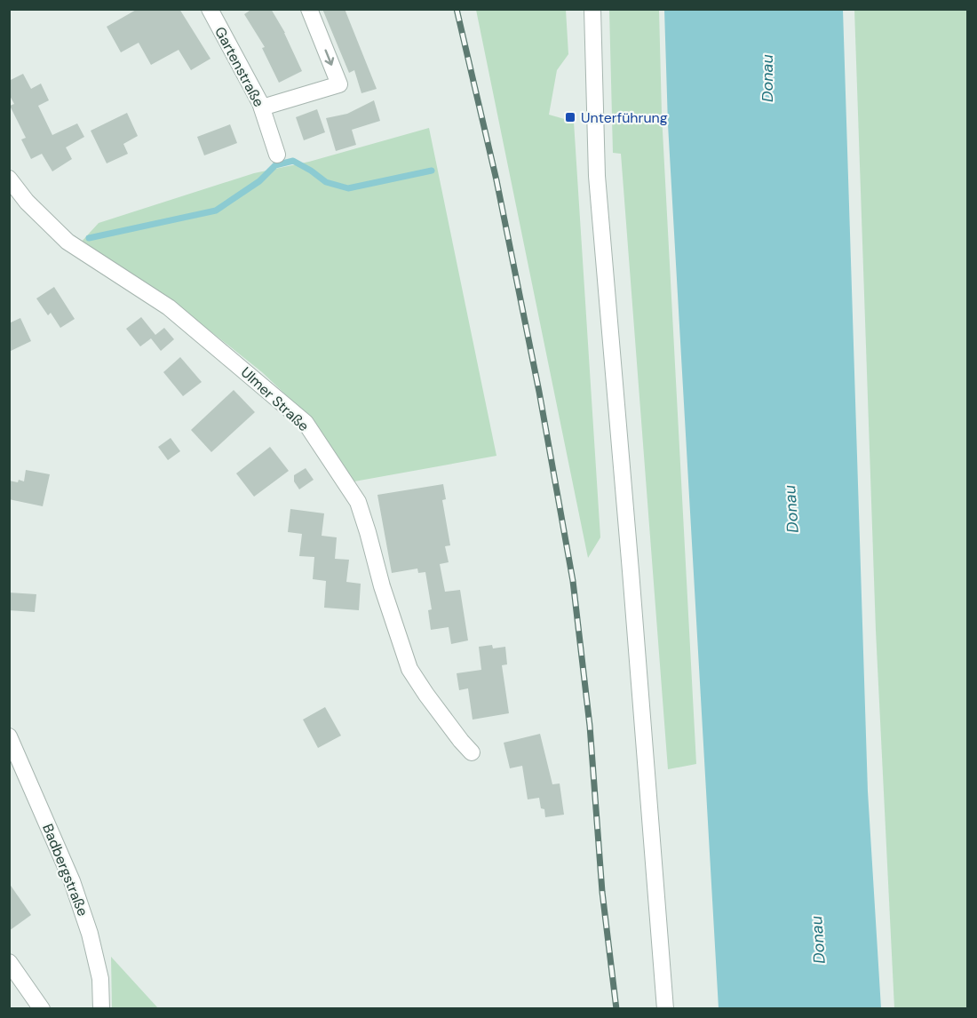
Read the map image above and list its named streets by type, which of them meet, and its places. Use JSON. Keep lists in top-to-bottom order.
{
  "streets": {
    "street": ["Gartenstraße", "Ulmer Straße", "Badbergstraße"]
  },
  "water": ["Donau"],
  "places": {
    "transit": ["Unterführung"]
  }
}
